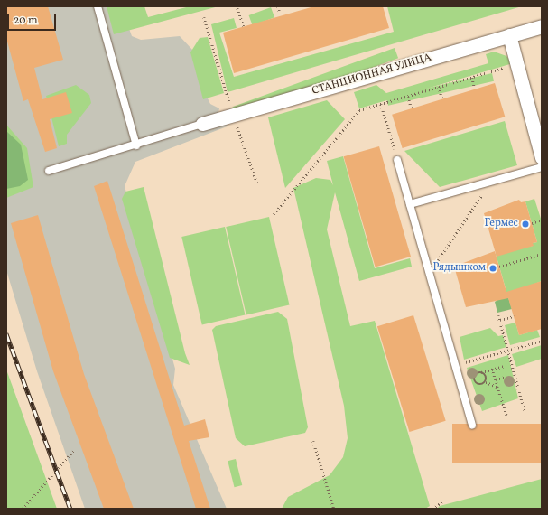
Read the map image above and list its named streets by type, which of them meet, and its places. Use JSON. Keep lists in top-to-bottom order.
{
  "streets": {
    "street": ["СТАНЦИОННАЯ УЛИЦА"]
  },
  "places": ["Гермес", "Рядышком"],
  "scale_bar": "20 m"
}
